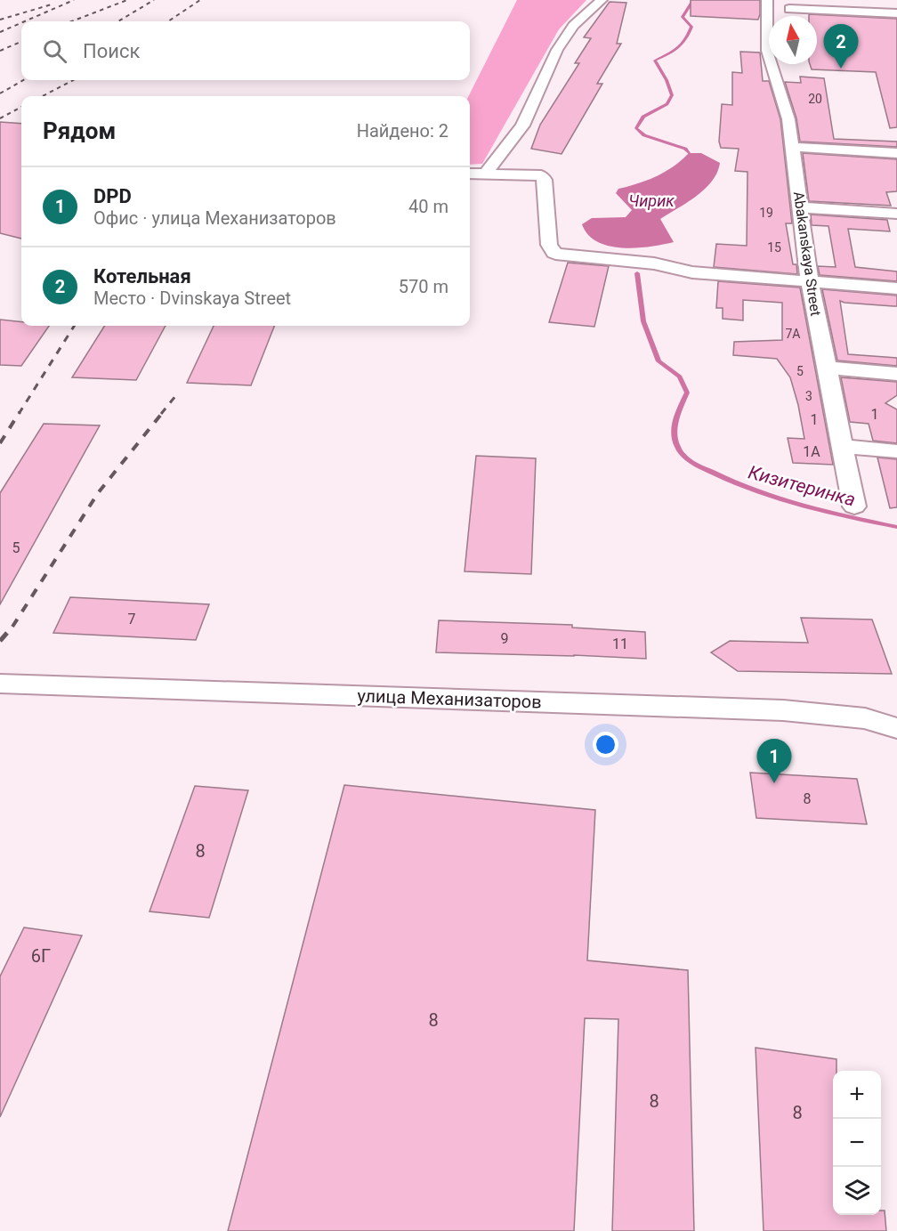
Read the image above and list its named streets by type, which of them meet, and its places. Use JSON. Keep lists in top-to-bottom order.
{
  "streets": {
    "street": ["Abakanskaya Street", "улица Механизаторов"]
  },
  "water": ["Чирик", "Кизитеринка"],
  "house_numbers": [
    "20",
    "19",
    "15",
    "7А",
    "5",
    "3",
    "1",
    "1",
    "1А",
    "5",
    "7",
    "9",
    "11",
    "8",
    "8",
    "6Г",
    "8",
    "8",
    "8"
  ],
  "north": "top",
  "page": {
    "search": "Поиск",
    "pins": ["2", "1"],
    "heading": ["Рядом", "Найдено: 2"],
    "list": [
      {
        "mark": "1",
        "name": "DPD",
        "note": "Офис · улица Механизаторов",
        "value": "40 m"
      },
      {
        "mark": "2",
        "name": "Котельная",
        "note": "Место · Dvinskaya Street",
        "value": "570 m"
      }
    ],
    "map_buttons": ["+", "−"]
  }
}
